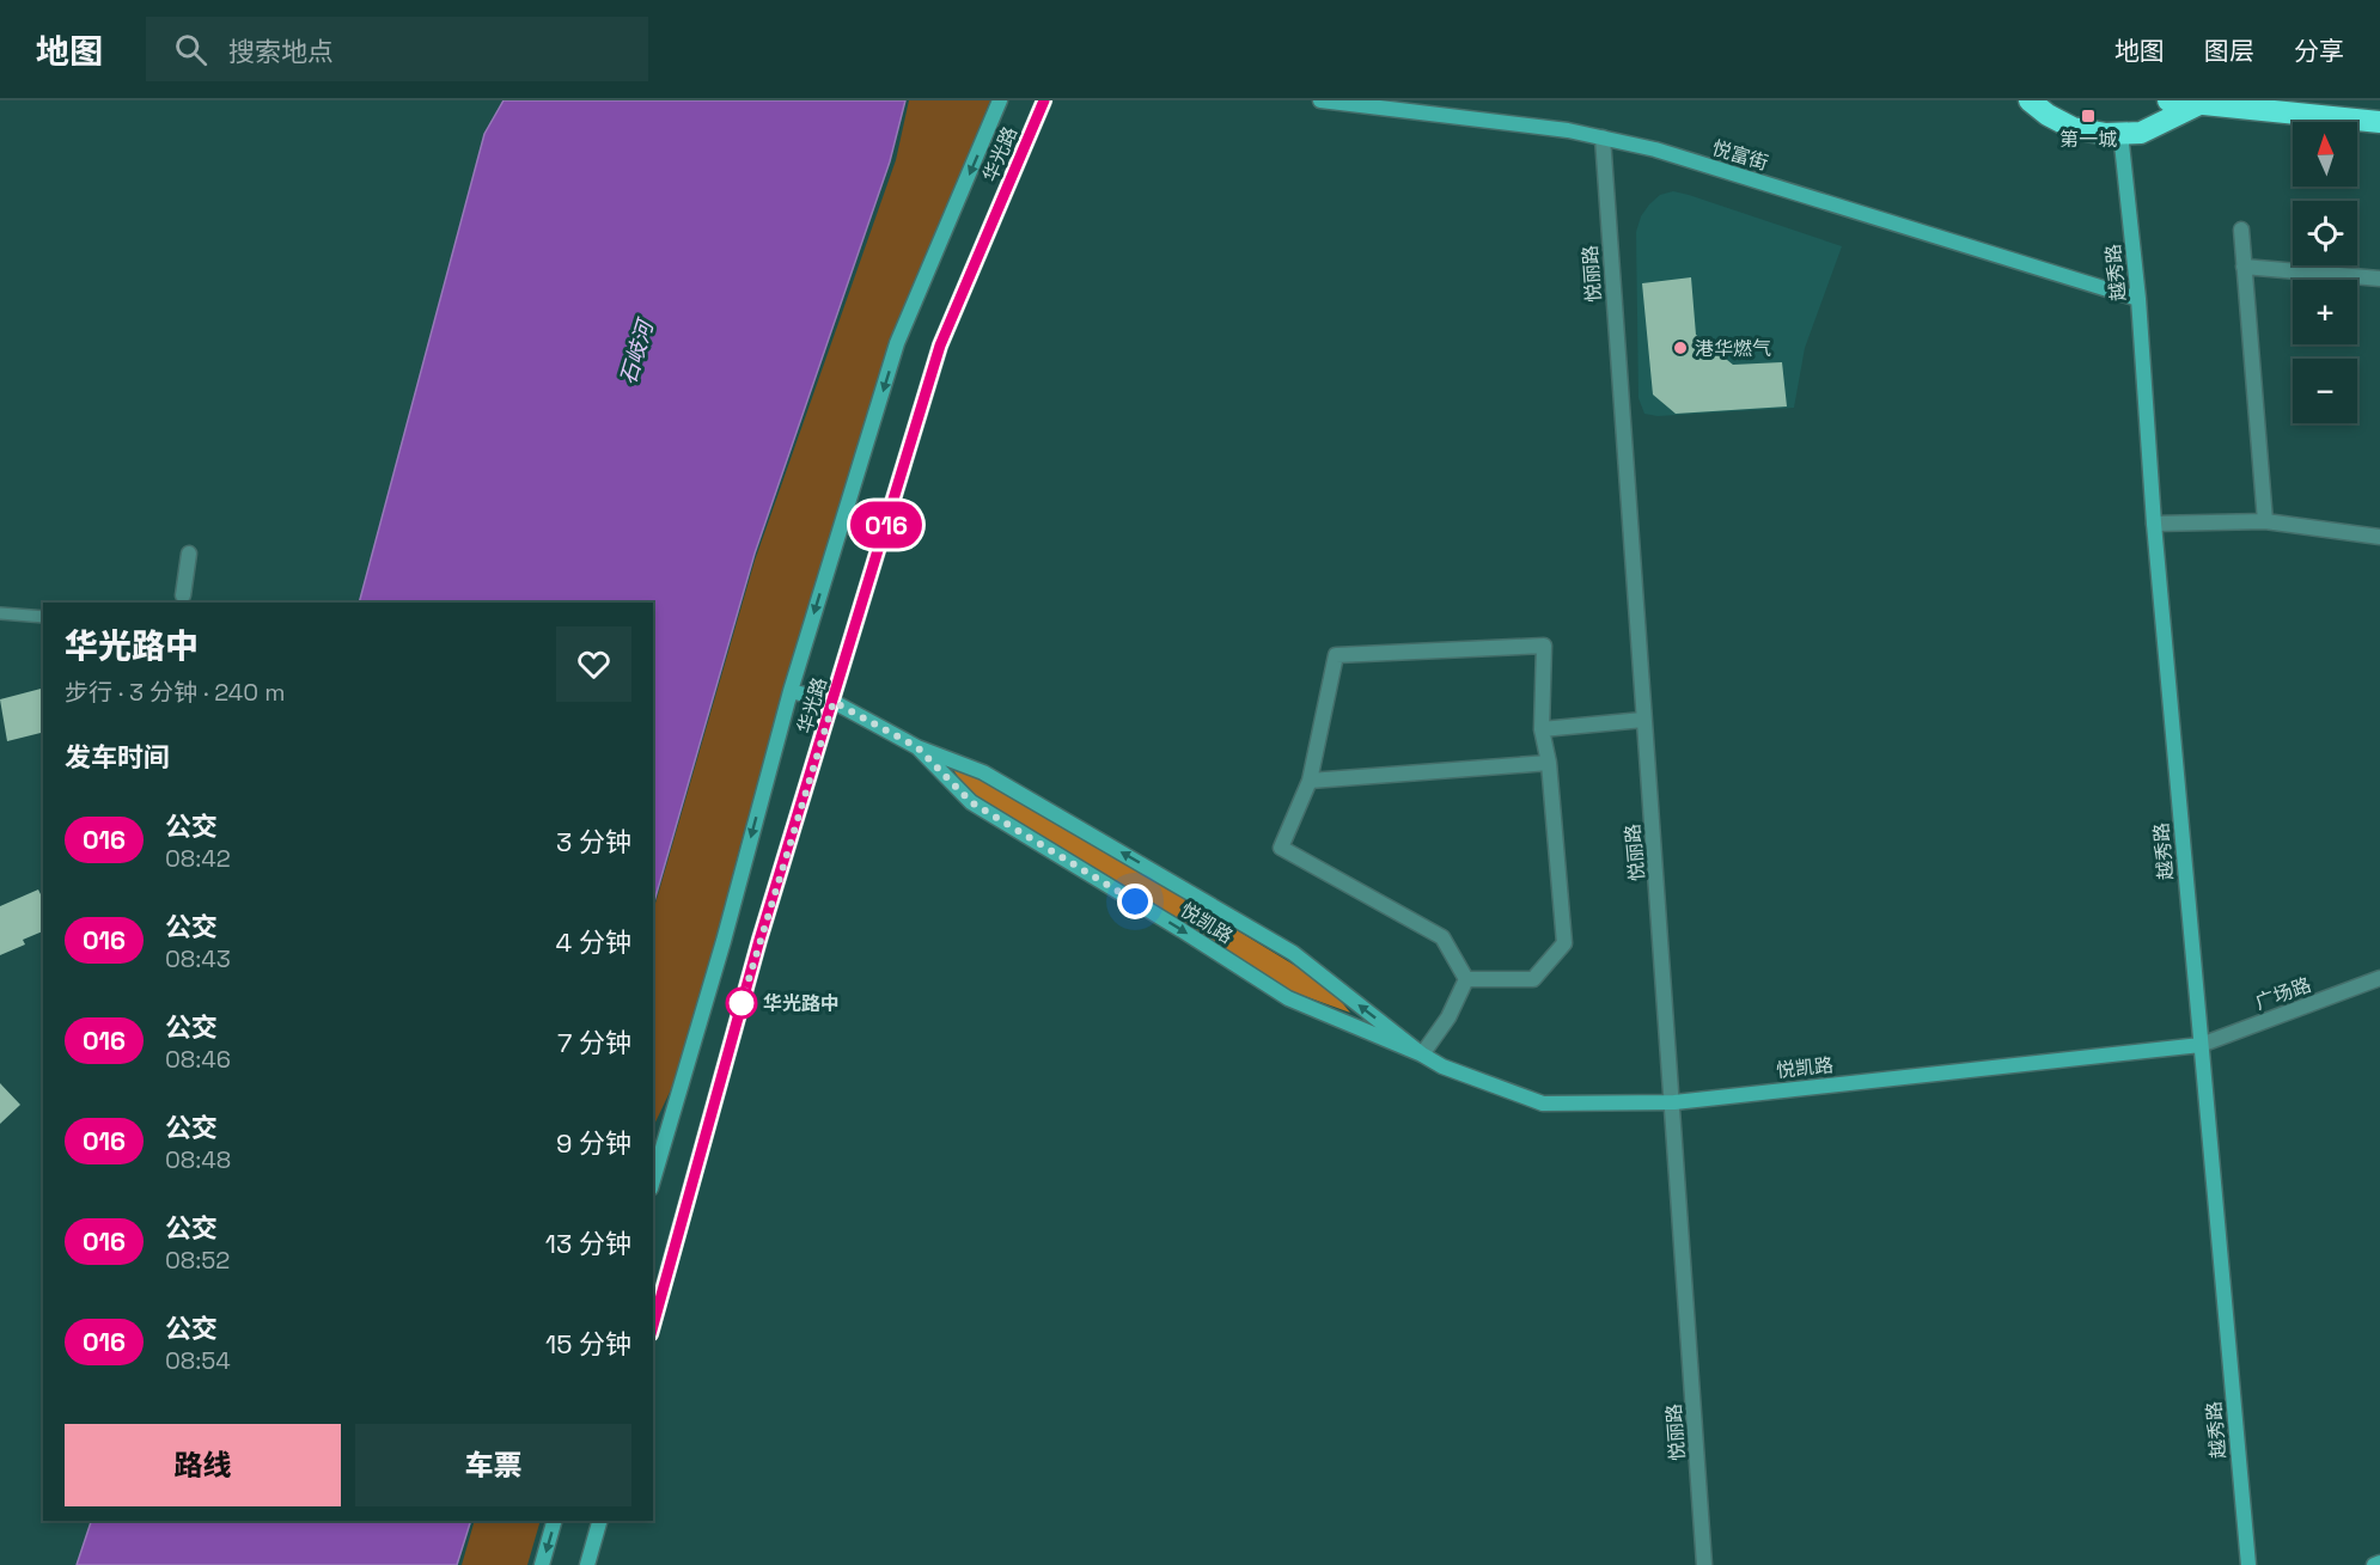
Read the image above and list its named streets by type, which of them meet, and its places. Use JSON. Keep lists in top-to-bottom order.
{
  "streets": {
    "main road": [
      "华光路",
      "悦富街",
      "越秀路",
      "悦凯路"
    ],
    "street": ["悦丽路", "广场路"]
  },
  "crossings": [
    ["华光路", "悦凯路"],
    ["悦富街", "越秀路"],
    ["悦富街", "悦丽路"],
    ["越秀路", "悦凯路"],
    ["越秀路", "广场路"],
    ["悦丽路", "悦凯路"],
    ["悦凯路", "广场路"]
  ],
  "water": ["石岐河"],
  "places": {
    "transit": ["第一城"],
    "other": ["港华燃气", "华光路中"]
  },
  "lines": ["bus line 016"],
  "north": "top",
  "page": {
    "header": "地图",
    "search": "搜索地点",
    "nav": ["地图", "图层", "分享"],
    "on_map": "016",
    "map_buttons": ["+", "−"],
    "heading": [
      ["华光路中", "步行 · 3 分钟 · 240 m"],
      "发车时间"
    ],
    "list": [
      {
        "mark": "016",
        "name": "公交",
        "note": "08:42",
        "value": "3 分钟"
      },
      {
        "mark": "016",
        "name": "公交",
        "note": "08:43",
        "value": "4 分钟"
      },
      {
        "mark": "016",
        "name": "公交",
        "note": "08:46",
        "value": "7 分钟"
      },
      {
        "mark": "016",
        "name": "公交",
        "note": "08:48",
        "value": "9 分钟"
      },
      {
        "mark": "016",
        "name": "公交",
        "note": "08:52",
        "value": "13 分钟"
      },
      {
        "mark": "016",
        "name": "公交",
        "note": "08:54",
        "value": "15 分钟"
      }
    ],
    "buttons": ["路线", "车票"]
  }
}
